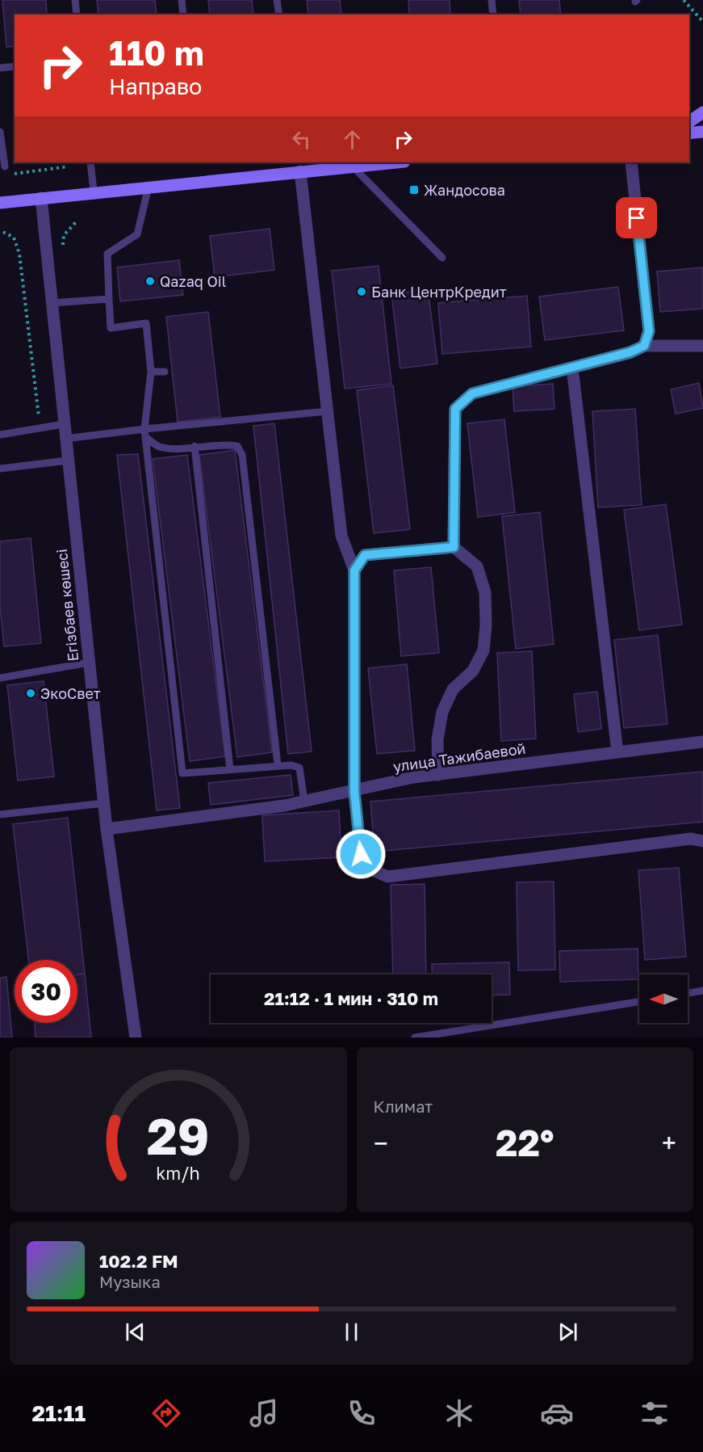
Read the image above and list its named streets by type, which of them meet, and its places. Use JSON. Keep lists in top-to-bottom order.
{
  "streets": {
    "street": ["Егізбаев көшесі", "улица Тажибаевой"]
  },
  "crossings": [
    ["Егізбаев көшесі", "улица Тажибаевой"]
  ],
  "places": {
    "transit": ["Жандосова"],
    "other": ["Qazaq Oil", "Банк ЦентрКредит", "ЭкоСвет"]
  },
  "north": "left",
  "page": {
    "turn": ["110 m", "Направо"],
    "limit": "30",
    "trip": "21:12 · 1 мин · 310 m",
    "tile": "Климат",
    "heat": ["−", "22°", "+"],
    "song": ["102.2 FM", "Музыка"],
    "tabs": "21:11",
    "gauge": ["29", "km/h"]
  }
}
